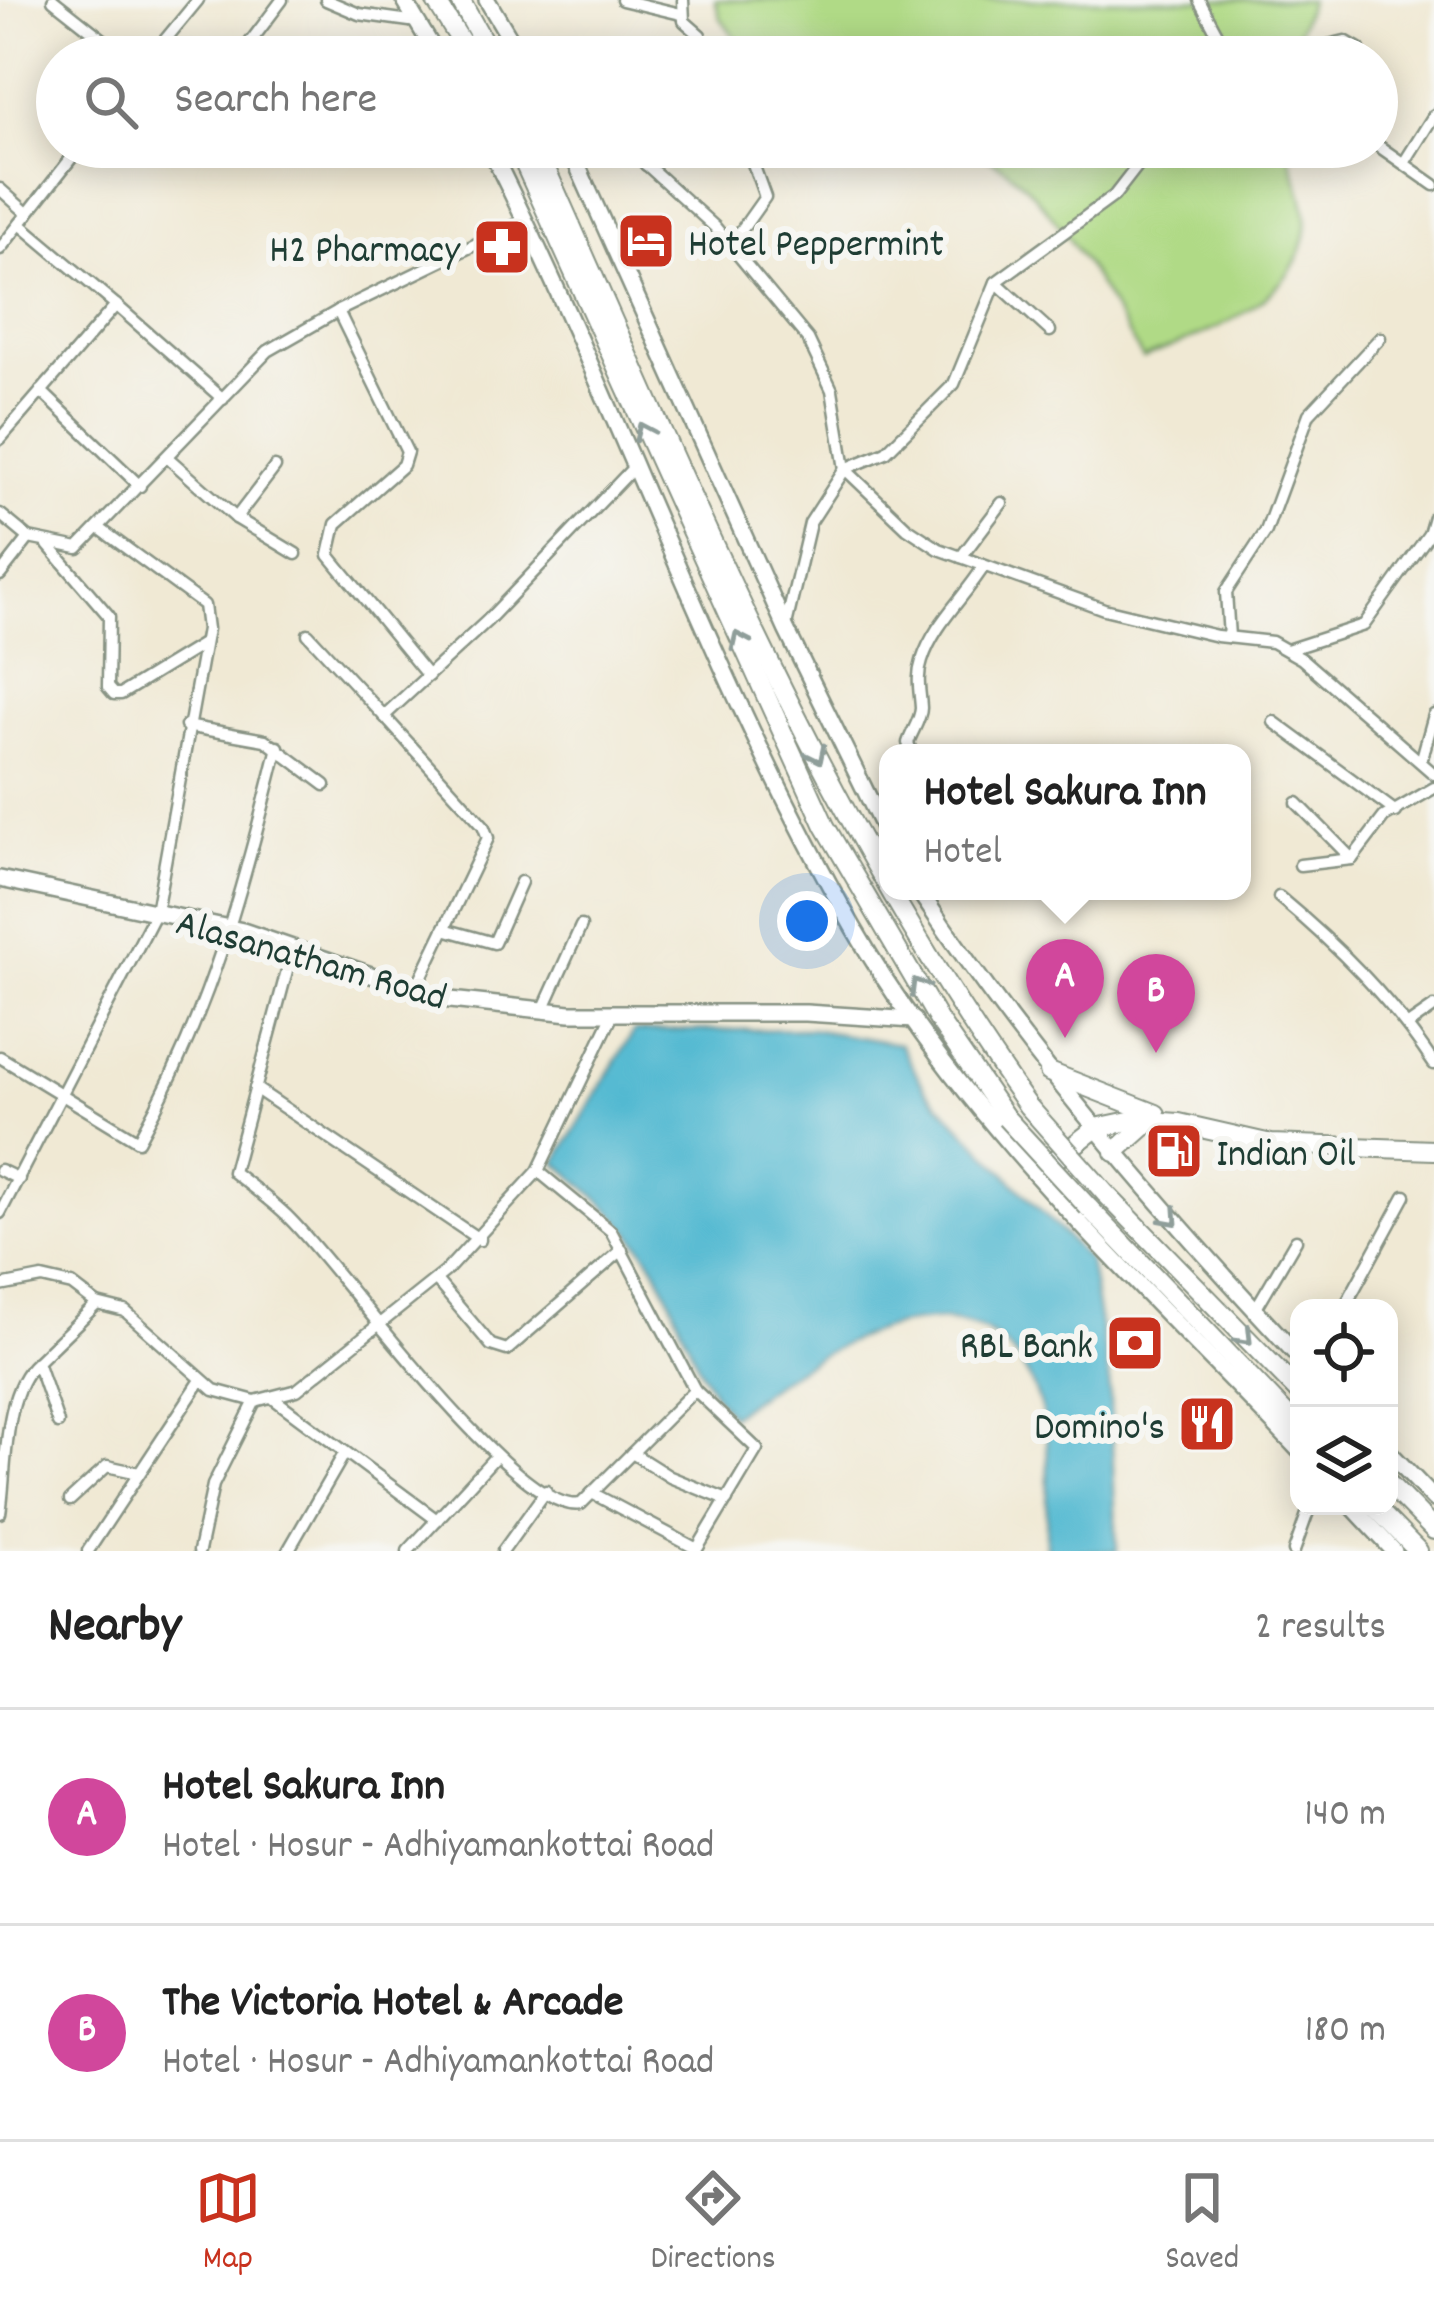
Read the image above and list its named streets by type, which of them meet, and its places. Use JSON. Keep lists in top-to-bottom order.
{
  "streets": {
    "street": ["Alasanatham Road"]
  },
  "places": {
    "hotel": ["Hotel Peppermint"],
    "pharmacy": ["H2 Pharmacy"],
    "fuel station": ["Indian Oil"],
    "bank": ["RBL Bank"],
    "restaurant": ["Domino's"]
  },
  "page": {
    "search": "Search here",
    "popup": ["Hotel Sakura Inn", "Hotel"],
    "pins": ["A", "B"],
    "heading": ["Nearby", "2 results"],
    "list": [
      {
        "mark": "A",
        "name": "Hotel Sakura Inn",
        "note": "Hotel · Hosur - Adhiyamankottai Road",
        "value": "140 m"
      },
      {
        "mark": "B",
        "name": "The Victoria Hotel & Arcade",
        "note": "Hotel · Hosur - Adhiyamankottai Road",
        "value": "180 m"
      }
    ],
    "nav": ["Map", "Directions", "Saved"]
  }
}
